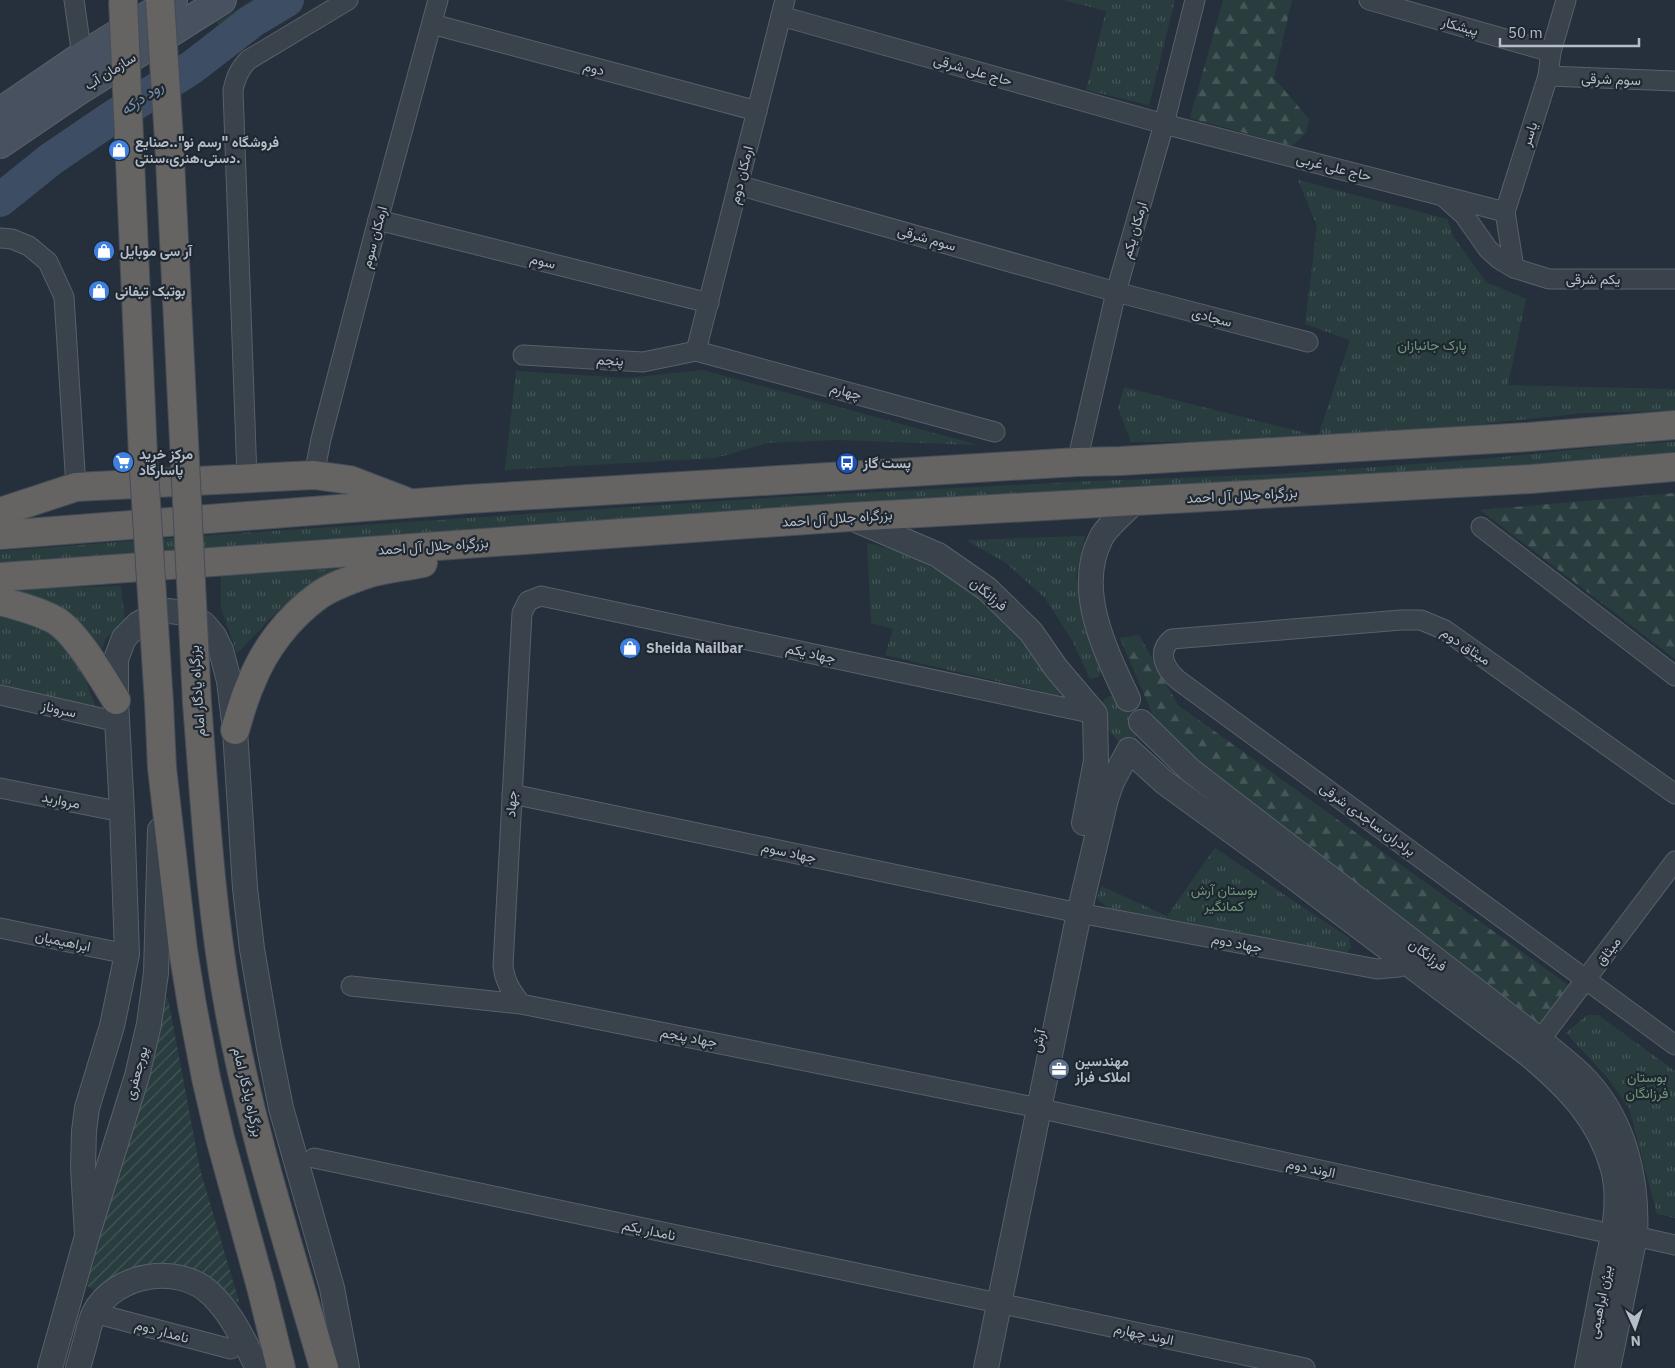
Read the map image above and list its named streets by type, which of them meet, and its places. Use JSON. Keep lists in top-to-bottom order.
{
  "streets": {
    "highway": ["بزرگراه جلال آل احمد", "بزرگراه یادگار امام"],
    "main road": ["سازمان آب"],
    "street": [
      "پیشکار",
      "دوم",
      "حاج علی شرقی",
      "سوم شرقی",
      "یاسر",
      "حاج علی غربی",
      "ارمکان دوم",
      "ارمکان یکم",
      "ارمکان سوم",
      "سوم",
      "یکم شرقی",
      "سجادی",
      "پنجم",
      "چهارم",
      "فرزانگان",
      "میثاق دوم",
      "جهاد یکم",
      "سروناز",
      "مروارید",
      "جهاد",
      "برادران ساجدی شرقی",
      "جهاد سوم",
      "ابراهیمیان",
      "جهاد دوم",
      "میثاق",
      "جهاد پنجم",
      "آرش",
      "پورجعفری",
      "الوند دوم",
      "نامدار یکم",
      "بیژن ابراهیمی",
      "نامدار دوم",
      "الوند چهارم"
    ]
  },
  "crossings": [
    ["پیشکار", "یاسر"],
    ["دوم", "ارمکان دوم"],
    ["دوم", "ارمکان سوم"],
    ["حاج علی شرقی", "حاج علی غربی"],
    ["حاج علی شرقی", "ارمکان دوم"],
    ["حاج علی شرقی", "ارمکان یکم"],
    ["سوم شرقی", "یاسر"],
    ["سوم شرقی", "ارمکان دوم"],
    ["سوم شرقی", "ارمکان یکم"],
    ["سوم شرقی", "سجادی"],
    ["یاسر", "حاج علی غربی"],
    ["یاسر", "یکم شرقی"],
    ["حاج علی غربی", "ارمکان یکم"],
    ["حاج علی غربی", "یکم شرقی"],
    ["ارمکان دوم", "سوم"],
    ["ارمکان دوم", "پنجم"],
    ["ارمکان دوم", "چهارم"],
    ["ارمکان یکم", "سجادی"],
    ["ارمکان سوم", "سوم"],
    ["پنجم", "چهارم"],
    ["بزرگراه جلال آل احمد", "فرزانگان"],
    ["فرزانگان", "جهاد یکم"],
    ["فرزانگان", "جهاد دوم"],
    ["فرزانگان", "میثاق"],
    ["فرزانگان", "آرش"],
    ["فرزانگان", "الوند دوم"],
    ["فرزانگان", "بیژن ابراهیمی"],
    ["میثاق دوم", "برادران ساجدی شرقی"],
    ["جهاد یکم", "جهاد"],
    ["جهاد یکم", "آرش"],
    ["جهاد", "جهاد سوم"],
    ["جهاد", "جهاد پنجم"],
    ["برادران ساجدی شرقی", "میثاق"],
    ["جهاد سوم", "جهاد دوم"],
    ["جهاد سوم", "آرش"],
    ["جهاد دوم", "آرش"],
    ["جهاد پنجم", "آرش"],
    ["جهاد پنجم", "الوند دوم"],
    ["آرش", "الوند دوم"],
    ["آرش", "نامدار یکم"],
    ["آرش", "الوند چهارم"],
    ["الوند دوم", "بیژن ابراهیمی"],
    ["نامدار یکم", "الوند چهارم"]
  ],
  "water": ["رود درکه"],
  "parks": ["پارک جانبازان", "بوستان آرش کمانگیر", "بوستان فرزانگان"],
  "places": {
    "shop": [
      "فروشگاه \"رسم نو\"..صنایع دستی،هنری،سنتی.",
      "آر سی موبایل",
      "بوتیک تیفانی",
      "Sheida Nailbar"
    ],
    "supermarket": ["مرکز خرید پاسارگاد"],
    "bus stop": ["پست گاز"],
    "office": ["مهندسین املاک فراز"]
  },
  "scale_bar": "50 m",
  "north": "bottom"
}
